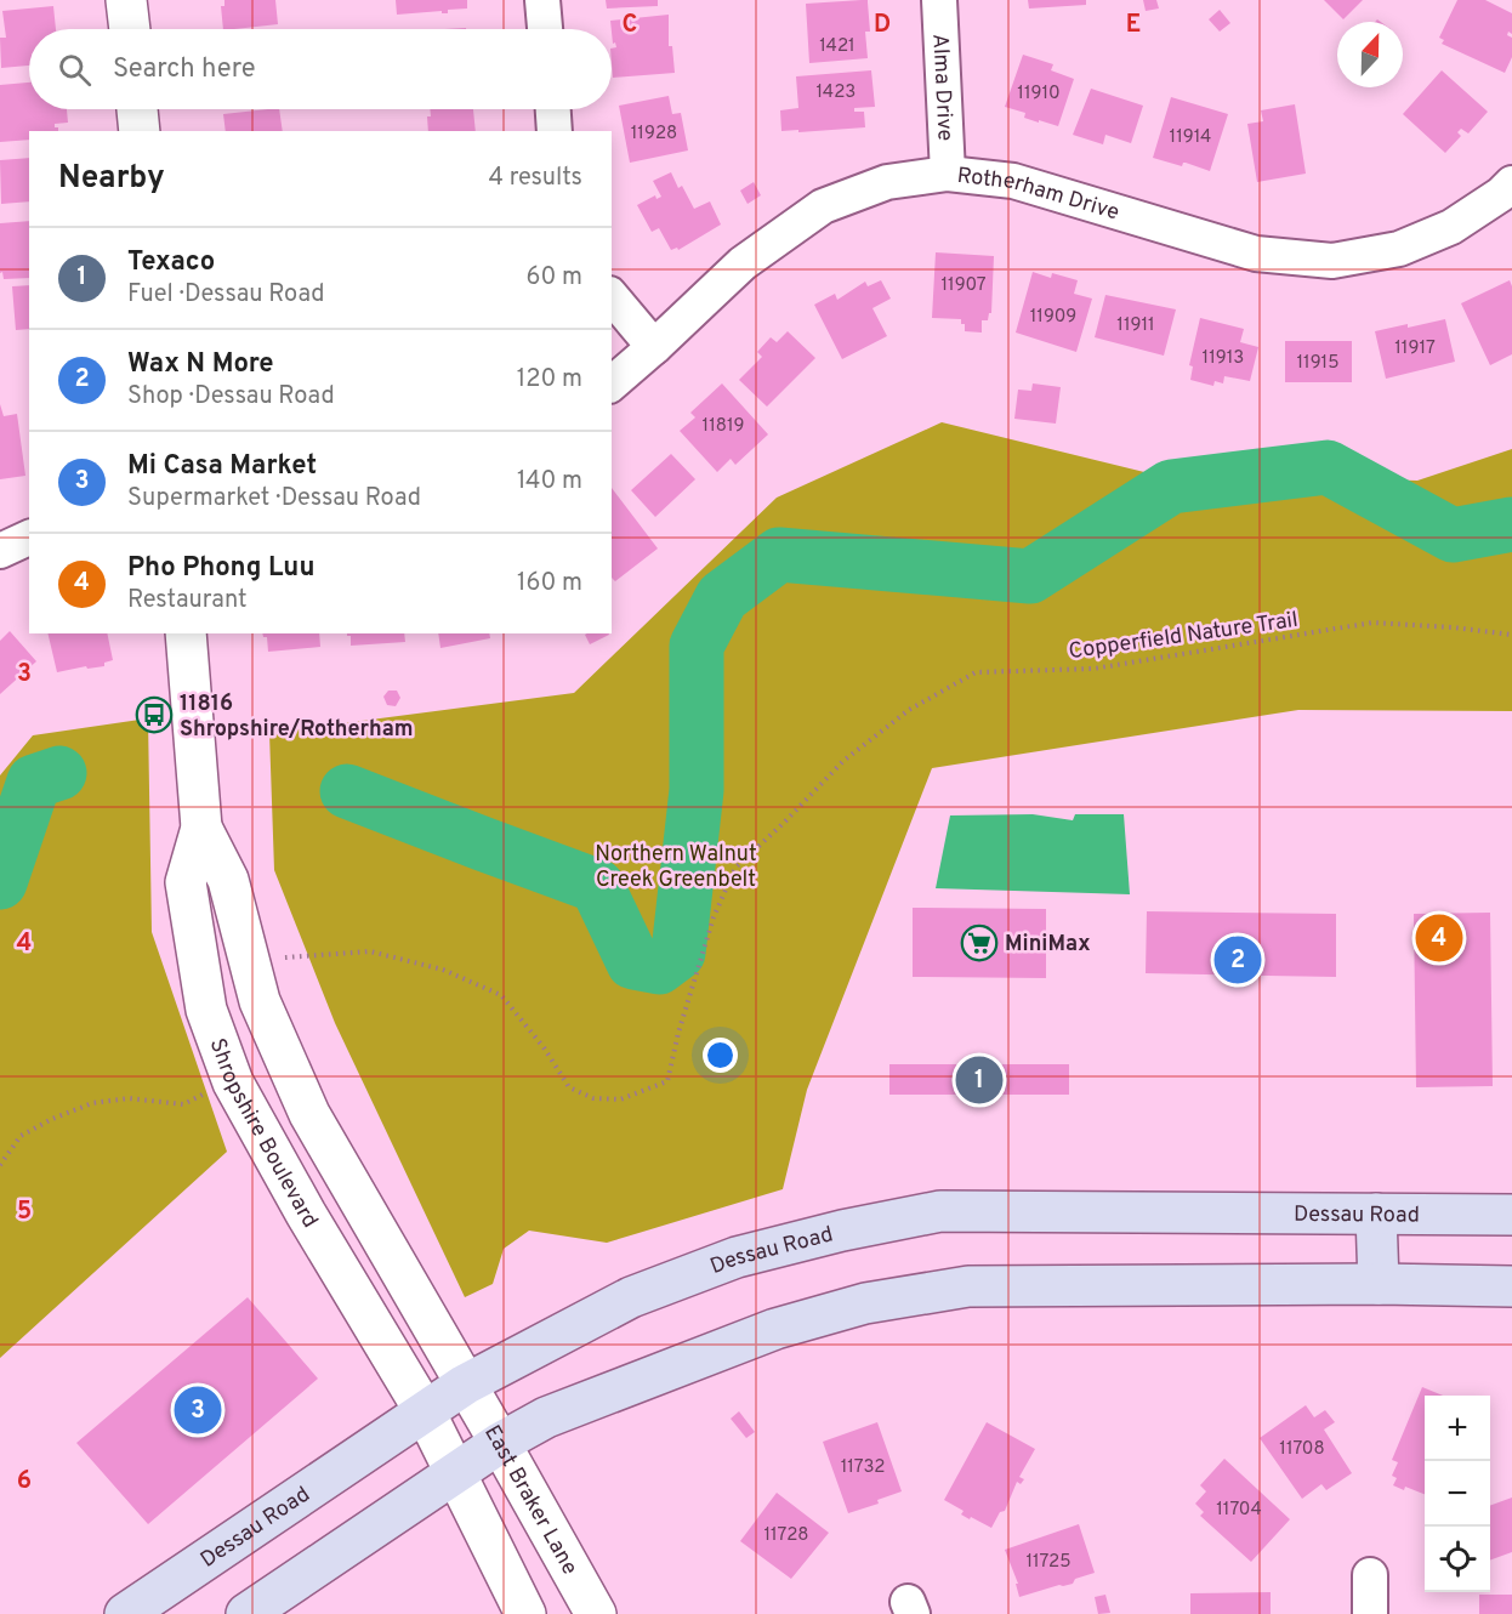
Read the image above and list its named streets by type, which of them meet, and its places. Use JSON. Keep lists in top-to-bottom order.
{
  "streets": {
    "main road": ["Dessau Road"],
    "street": [
      "Alma Drive",
      "Rotherham Drive",
      "Shropshire Boulevard",
      "East Braker Lane"
    ],
    "path": ["Copperfield Nature Trail"]
  },
  "crossings": [
    ["Alma Drive", "Rotherham Drive"],
    ["Shropshire Boulevard", "Dessau Road"],
    ["Shropshire Boulevard", "East Braker Lane"],
    ["Dessau Road", "East Braker Lane"]
  ],
  "parks": ["Northern Walnut Creek Greenbelt"],
  "places": {
    "bus stop": ["11816 Shropshire/Rotherham"],
    "supermarket": ["MiniMax"]
  },
  "house_numbers": [
    "1421",
    "1423",
    "11910",
    "11928",
    "11914",
    "11907",
    "11909",
    "11911",
    "11917",
    "11913",
    "11915",
    "11819",
    "11708",
    "11732",
    "11704",
    "11728",
    "11725"
  ],
  "north": "top",
  "page": {
    "search": "Search here",
    "heading": ["Nearby", "4 results"],
    "list": [
      {
        "mark": "1",
        "name": "Texaco",
        "note": "Fuel · Dessau Road",
        "value": "60 m"
      },
      {
        "mark": "2",
        "name": "Wax N More",
        "note": "Shop · Dessau Road",
        "value": "120 m"
      },
      {
        "mark": "3",
        "name": "Mi Casa Market",
        "note": "Supermarket · Dessau Road",
        "value": "140 m"
      },
      {
        "mark": "4",
        "name": "Pho Phong Luu",
        "note": "Restaurant",
        "value": "160 m"
      }
    ],
    "pins": [
      "4",
      "2",
      "1",
      "3"
    ],
    "map_buttons": ["+", "−"]
  },
  "grid": {
    "columns": ["C", "D", "E"],
    "rows": [
      "3",
      "4",
      "5",
      "6"
    ]
  }
}
